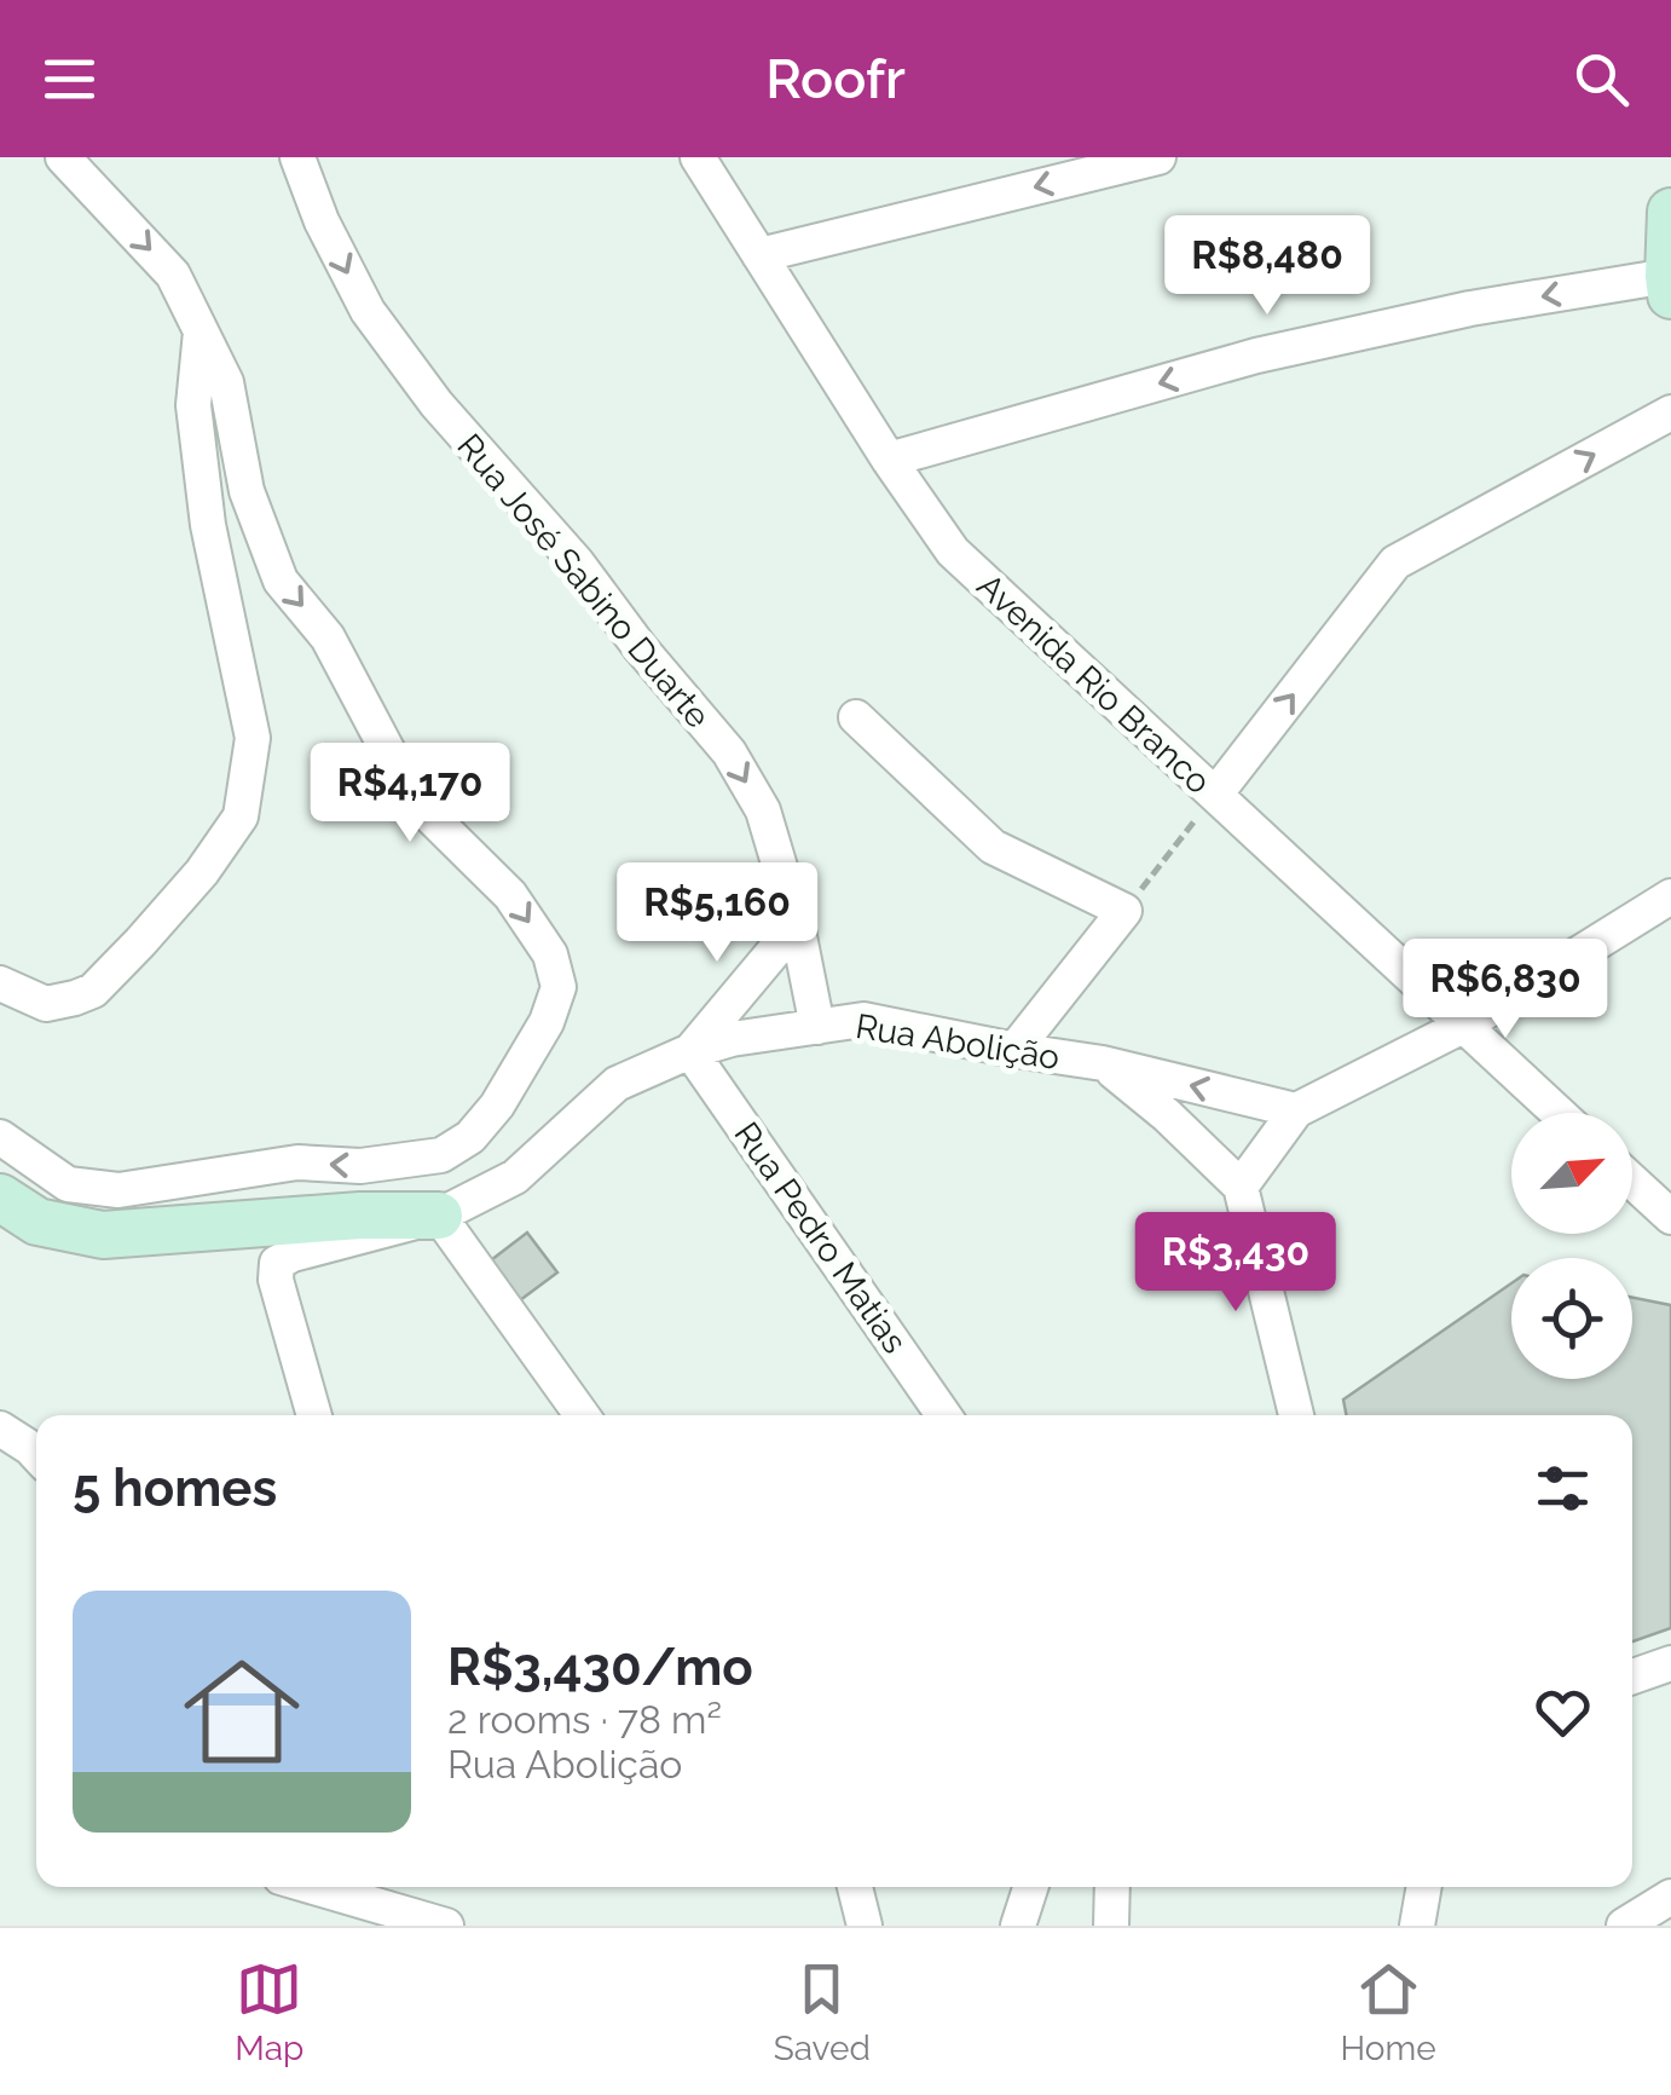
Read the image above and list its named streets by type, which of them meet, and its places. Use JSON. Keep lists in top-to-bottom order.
{
  "streets": {
    "street": [
      "Rua José Sabino Duarte",
      "Avenida Rio Branco",
      "Rua Abolição",
      "Rua Pedro Matias"
    ]
  },
  "crossings": [
    ["Rua José Sabino Duarte", "Rua Abolição"],
    ["Rua Abolição", "Rua Pedro Matias"]
  ],
  "north": "top right",
  "page": {
    "header": "Roofr",
    "price": [
      "R$8,480",
      "R$4,170",
      "R$5,160",
      "R$6,830",
      "R$3,430"
    ],
    "heading": "5 homes",
    "list": [
      {
        "name": "R$3,430/mo",
        "note": "2 rooms · 78 m² · Rua Abolição"
      }
    ],
    "tabs": ["Map", "Saved", "Home"]
  }
}
